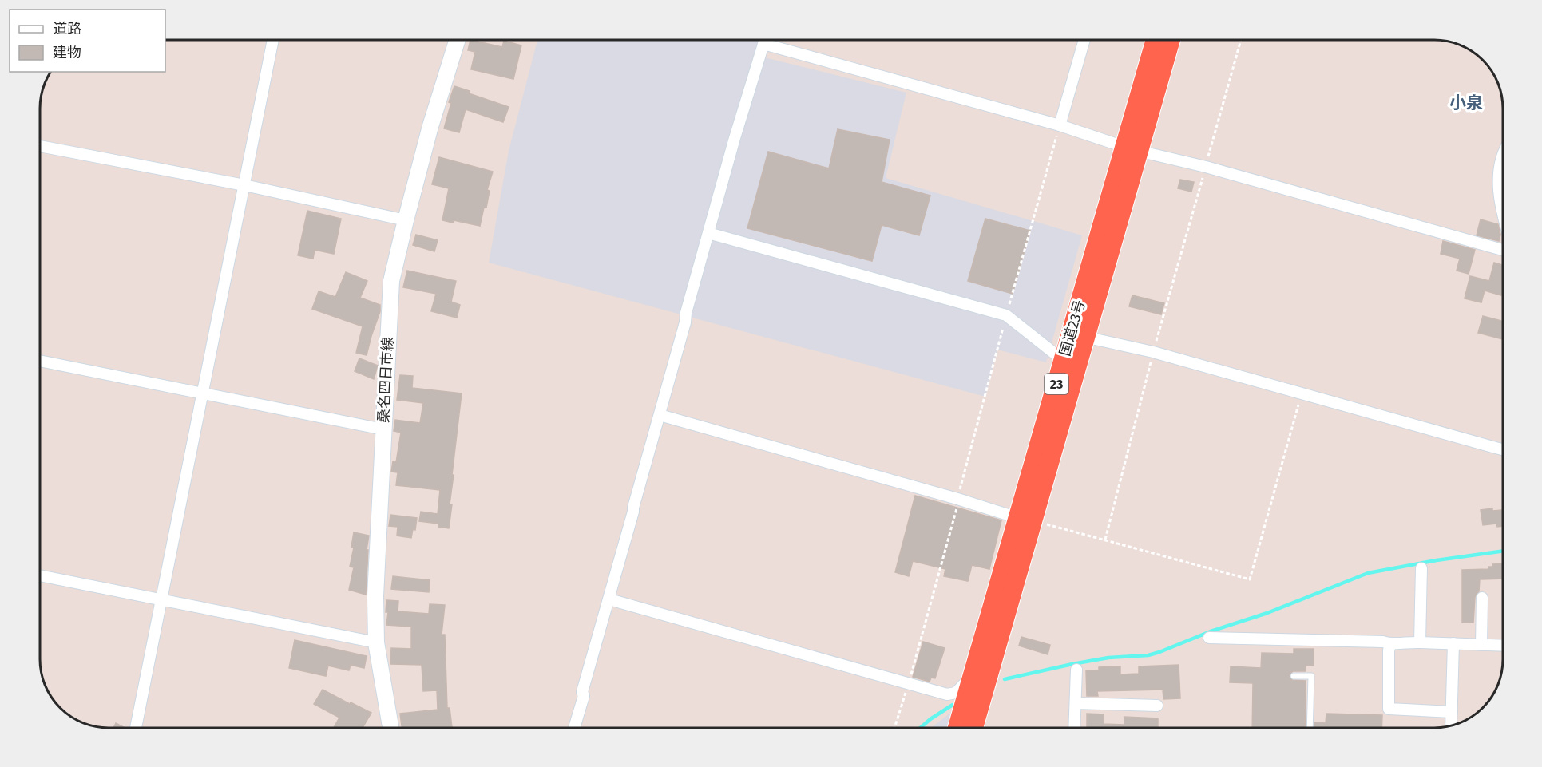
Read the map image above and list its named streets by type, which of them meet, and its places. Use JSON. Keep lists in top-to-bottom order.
{
  "streets": {
    "highway": ["国道23号", "23"],
    "main road": ["桑名四日市線"]
  },
  "districts": ["小泉"],
  "legend": ["道路", "建物"]
}
